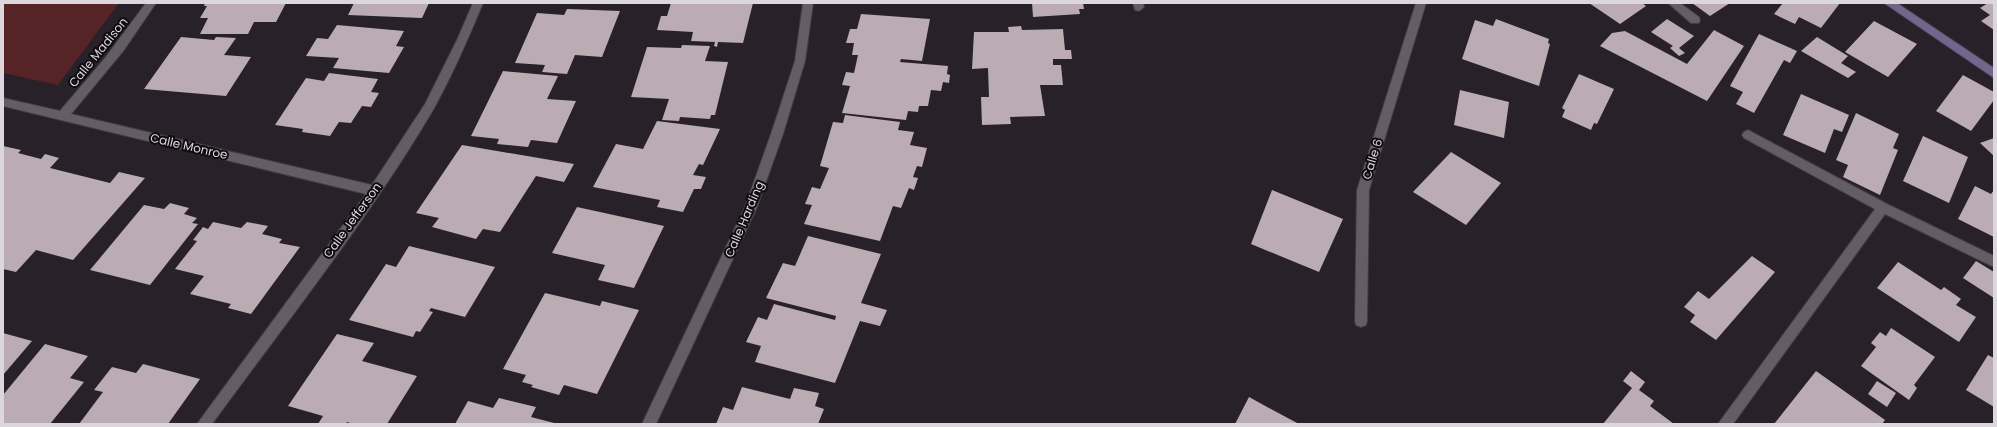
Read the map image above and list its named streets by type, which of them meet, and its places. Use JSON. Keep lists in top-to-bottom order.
{
  "streets": {
    "street": [
      "Calle Madison",
      "Calle Monroe",
      "Calle 6",
      "Calle Harding",
      "Calle Jefferson"
    ]
  },
  "crossings": [
    ["Calle Madison", "Calle Monroe"],
    ["Calle Monroe", "Calle Jefferson"]
  ]
}
